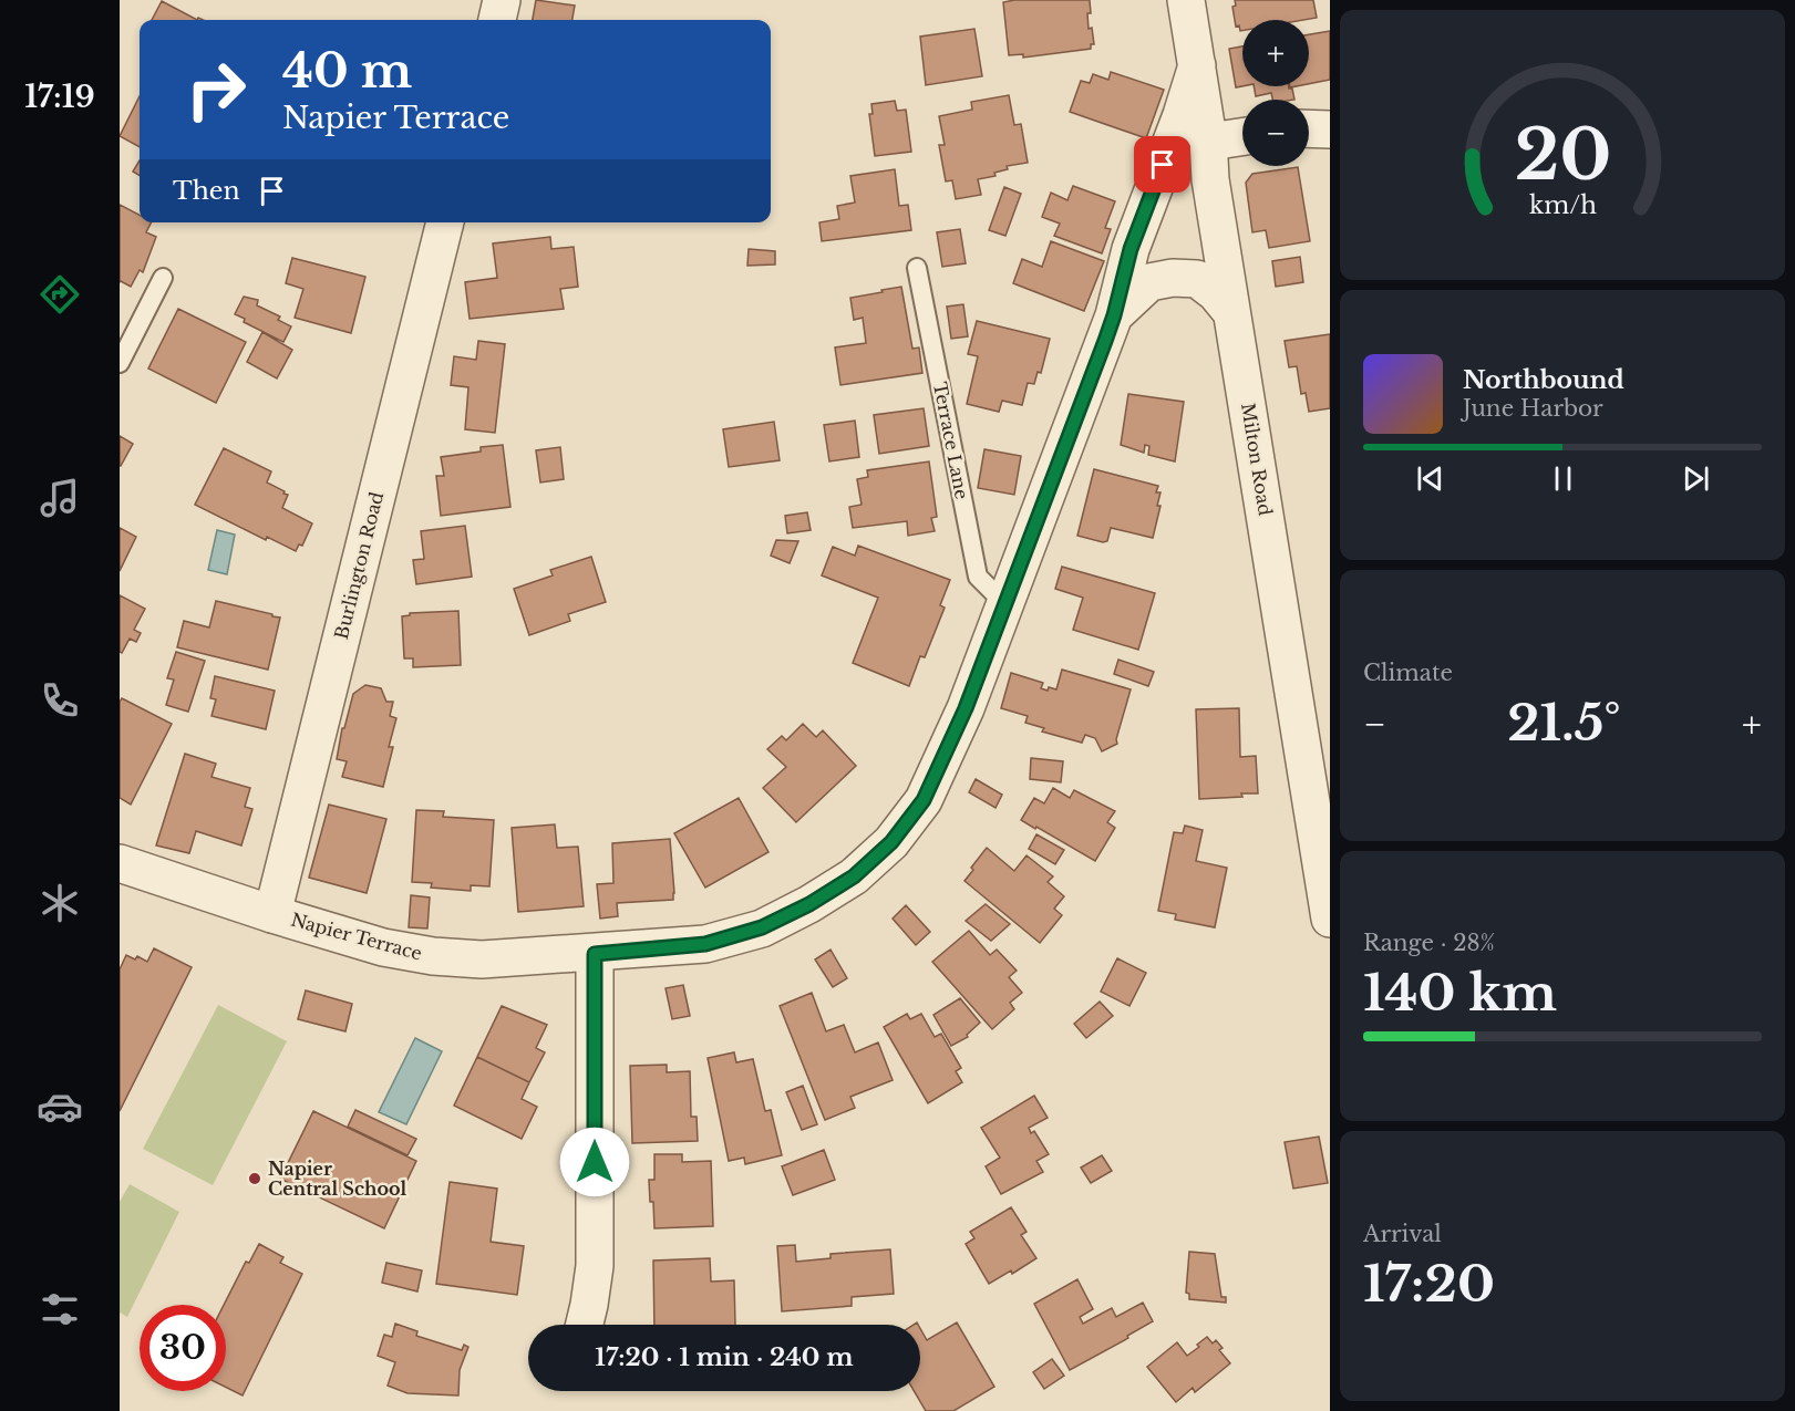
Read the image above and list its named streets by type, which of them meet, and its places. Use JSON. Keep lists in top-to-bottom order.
{
  "streets": {
    "street": ["Milton Road", "Burlington Road", "Napier Terrace"],
    "lane": ["Terrace Lane"]
  },
  "crossings": [
    ["Terrace Lane", "Napier Terrace"],
    ["Milton Road", "Napier Terrace"],
    ["Burlington Road", "Napier Terrace"]
  ],
  "places": ["Napier Central School"],
  "page": {
    "tabs": "17:19",
    "map_buttons": ["+", "−"],
    "turn": ["40 m", "Napier Terrace"],
    "then": "Then",
    "song": ["Northbound", "June Harbor"],
    "tile": [
      "Climate",
      ["Range · 28%", "140 km"],
      ["Arrival", "17:20"]
    ],
    "heat": ["−", "21.5°", "+"],
    "limit": "30",
    "trip": "17:20 · 1 min · 240 m",
    "gauge": ["20", "km/h"]
  }
}
